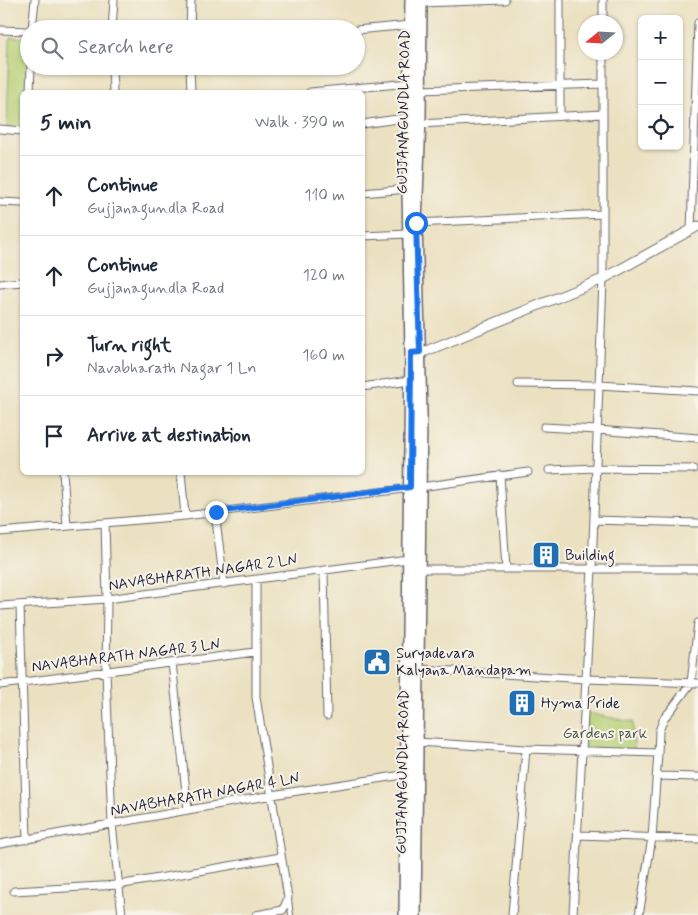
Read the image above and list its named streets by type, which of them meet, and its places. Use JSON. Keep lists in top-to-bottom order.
{
  "streets": {
    "main road": ["GUJJANAGUNDLA ROAD"],
    "street": ["NAVABHARATH NAGAR 2 LN", "NAVABHARATH NAGAR 3 LN", "NAVABHARATH NAGAR 4 LN"]
  },
  "crossings": [
    ["GUJJANAGUNDLA ROAD", "NAVABHARATH NAGAR 2 LN"],
    ["GUJJANAGUNDLA ROAD", "NAVABHARATH NAGAR 4 LN"]
  ],
  "parks": ["Gardens park"],
  "places": {
    "building": ["Building", "Hyma Pride"],
    "public building": ["Suryadevara Kalyana Mandapam"]
  },
  "north": "left",
  "page": {
    "map_buttons": ["+", "−"],
    "search": "Search here",
    "heading": ["5 min", "Walk · 390 m"],
    "list": [
      ["Continue", "Gujjanagundla Road", "110 m"],
      ["Continue", "Gujjanagundla Road", "120 m"],
      ["Turn right", "Navabharath Nagar 1 Ln", "160 m"],
      "Arrive at destination"
    ]
  }
}
